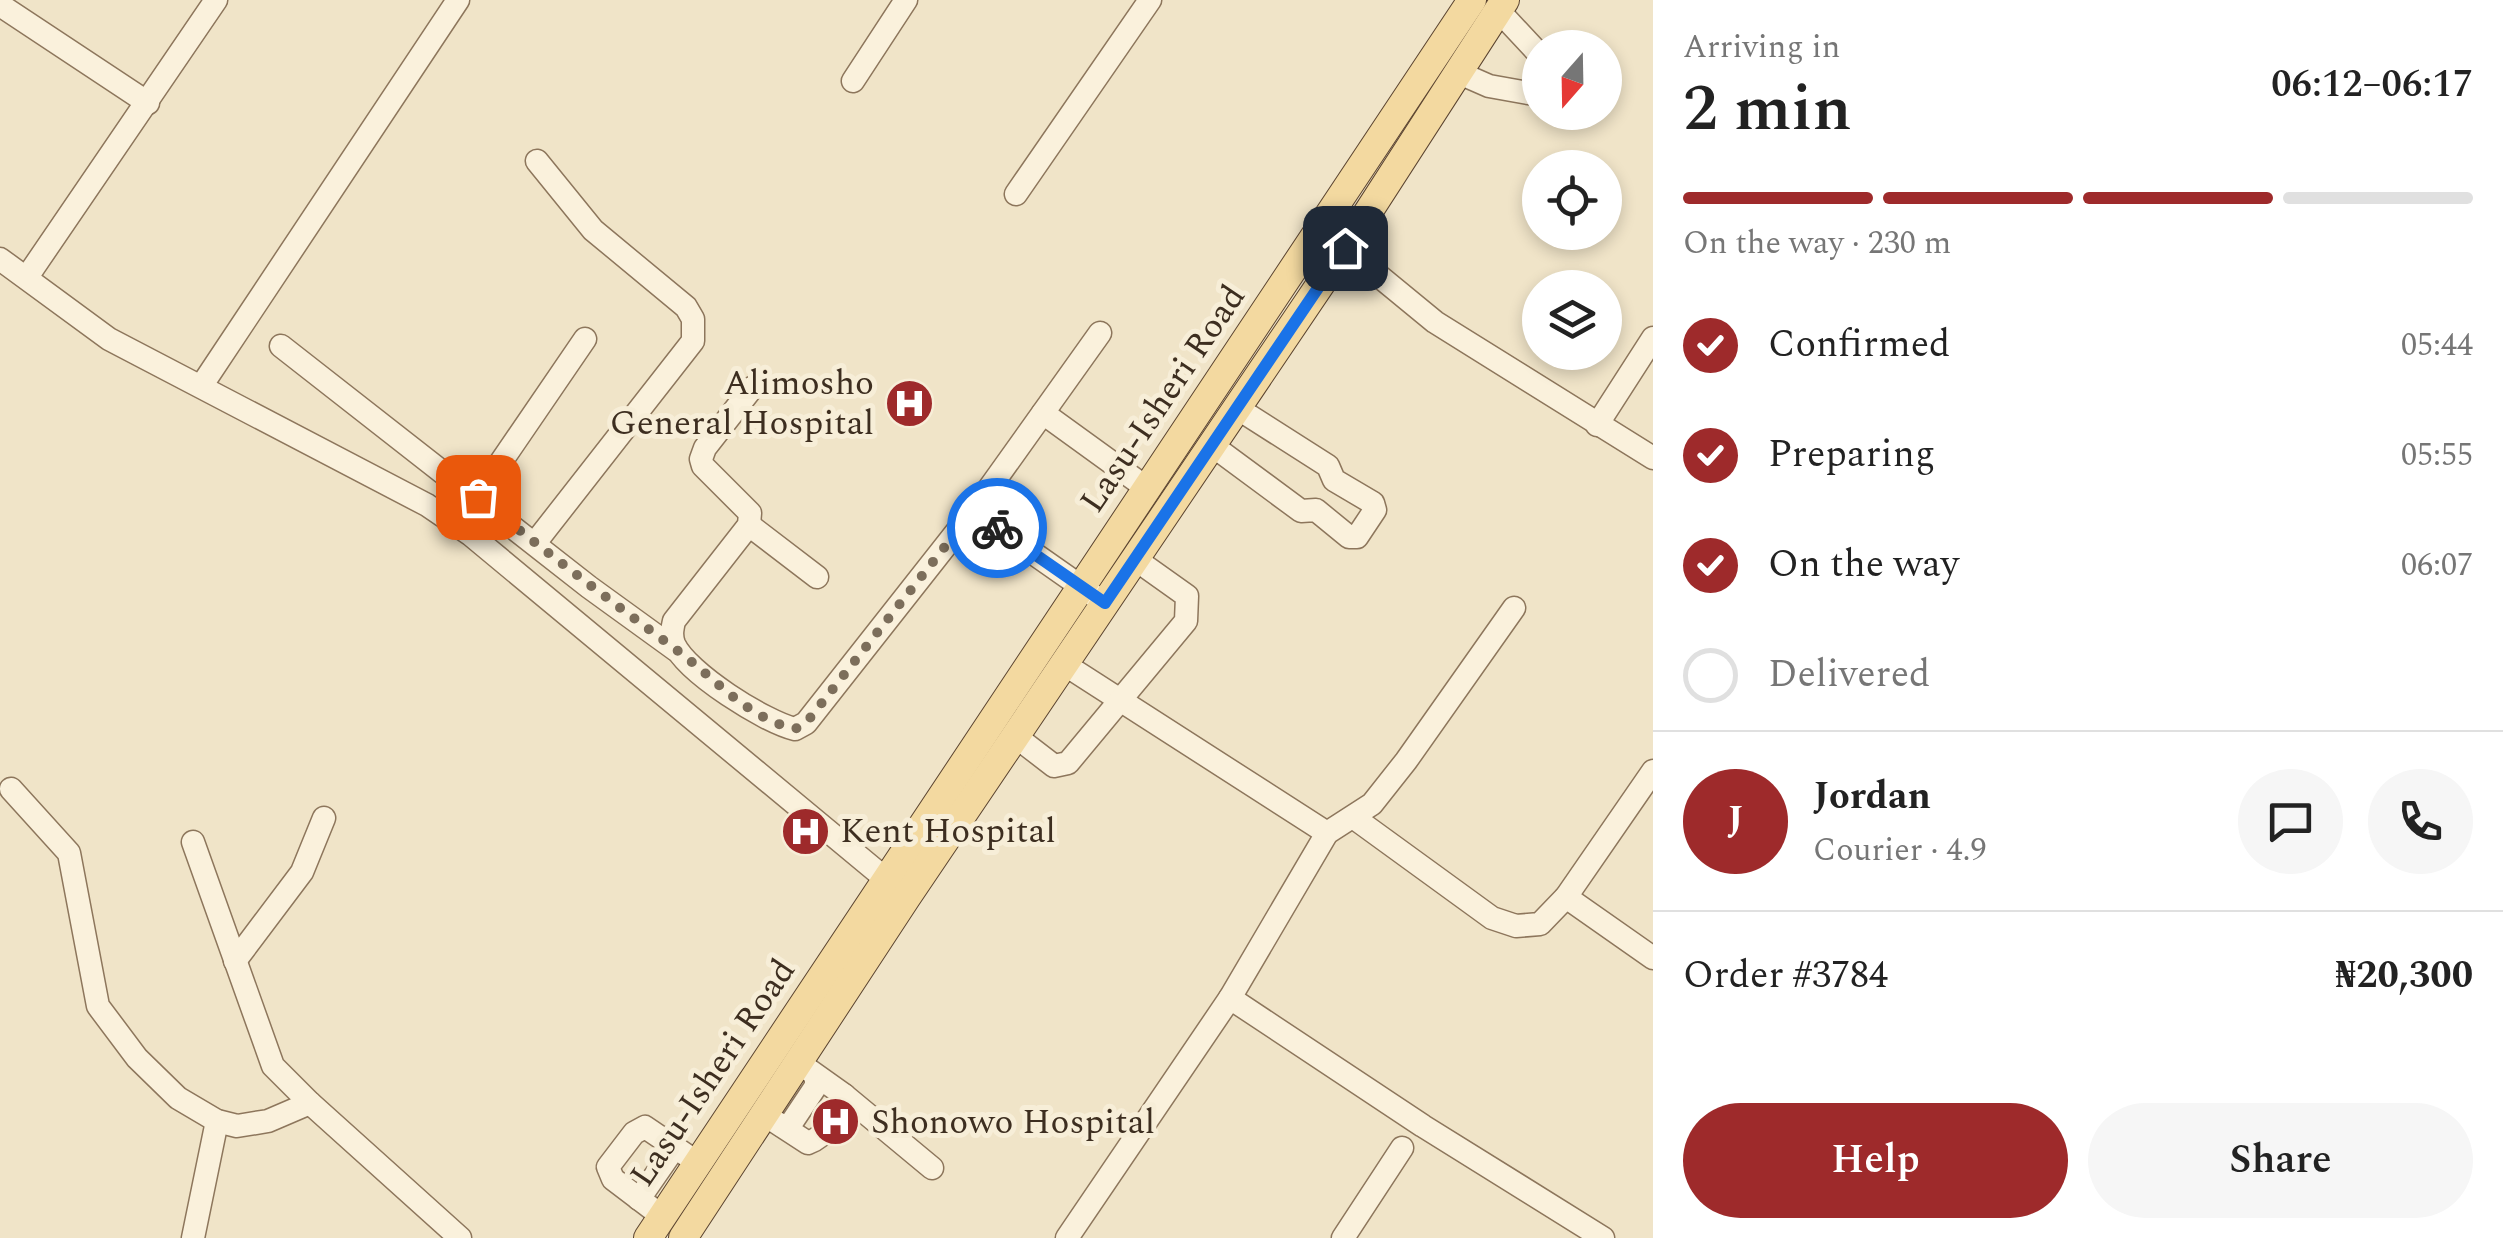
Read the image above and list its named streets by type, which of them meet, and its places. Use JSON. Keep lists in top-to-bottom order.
{
  "streets": {
    "main road": ["Lasu-Isheri Road"]
  },
  "places": {
    "hospital": ["Alimosho General Hospital", "Kent Hospital", "Shonowo Hospital"]
  },
  "north": "bottom",
  "page": {
    "heading": ["2 min", "Arriving in", "06:12–06:17"],
    "panel": [
      "Jordan",
      "Courier · 4.9",
      "Order #3784",
      "₦20,300"
    ],
    "bar": "On the way · 230 m",
    "list": [
      ["Confirmed", "05:44"],
      ["Preparing", "05:55"],
      ["On the way", "06:07"],
      "Delivered"
    ],
    "round": "J",
    "buttons": ["Help", "Share"]
  }
}
